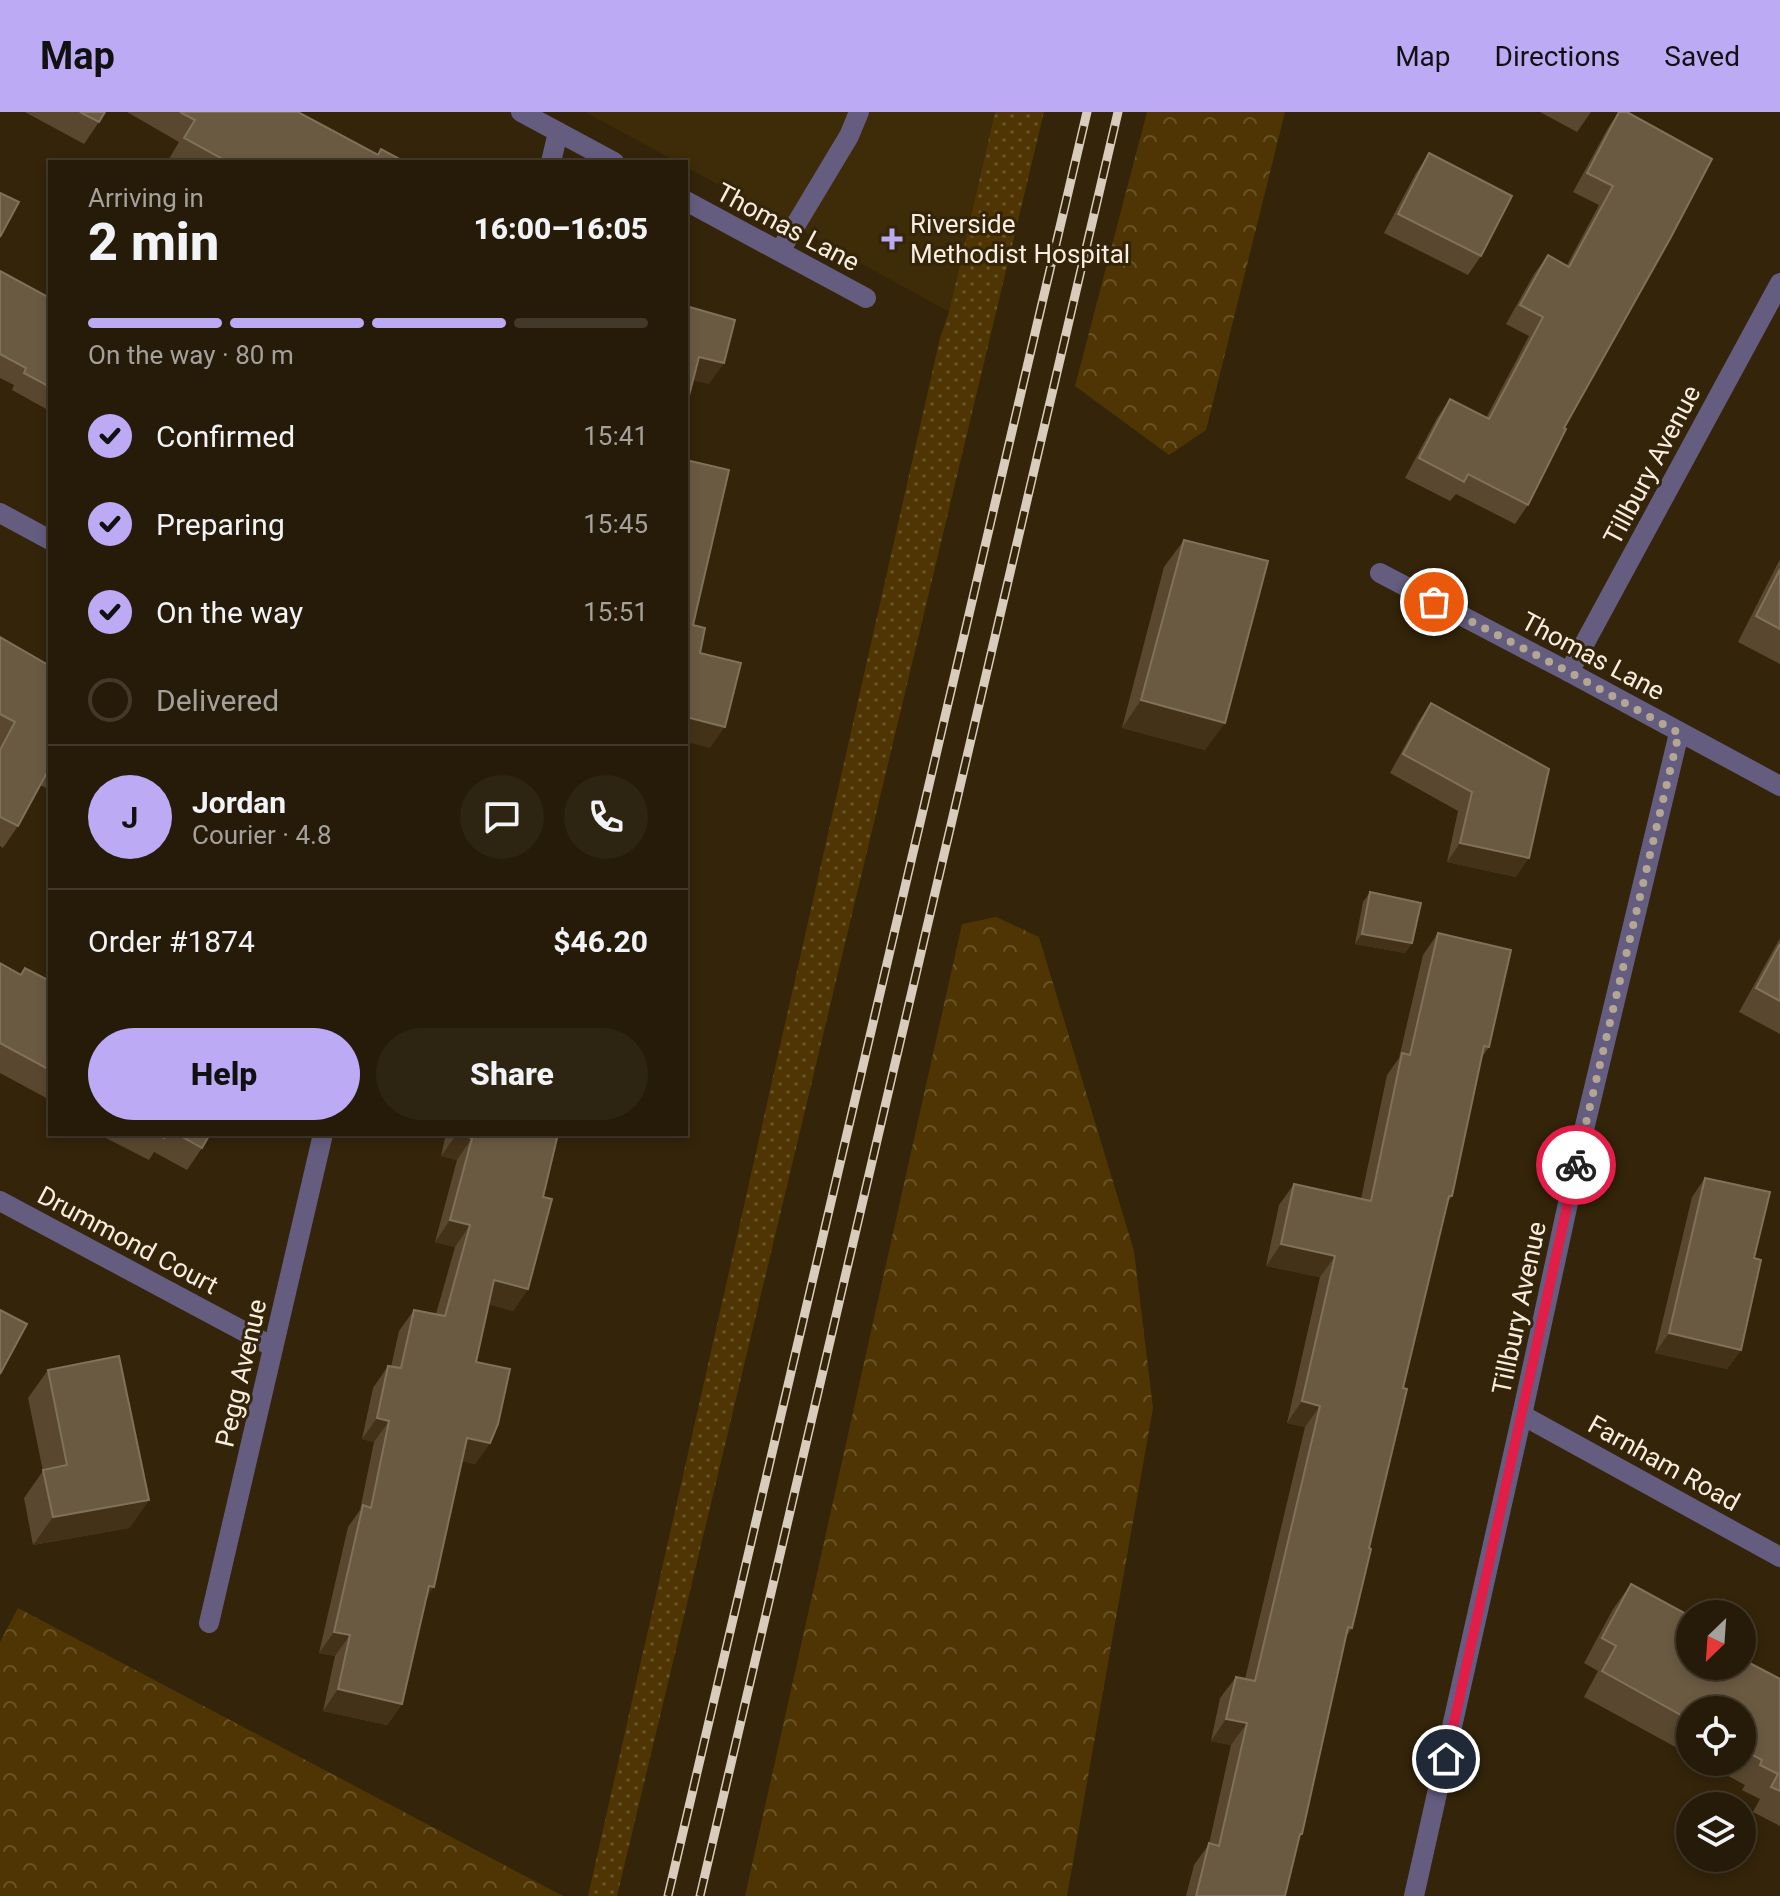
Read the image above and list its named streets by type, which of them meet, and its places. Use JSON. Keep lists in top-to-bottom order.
{
  "streets": {
    "street": [
      "Thomas Lane",
      "Tillbury Avenue",
      "Drummond Court",
      "Pegg Avenue",
      "Farnham Road"
    ]
  },
  "crossings": [
    ["Thomas Lane", "Tillbury Avenue"],
    ["Tillbury Avenue", "Farnham Road"],
    ["Drummond Court", "Pegg Avenue"]
  ],
  "places": {
    "health": ["Riverside Methodist Hospital"]
  },
  "north": "bottom left",
  "page": {
    "header": "Map",
    "nav": ["Map", "Directions", "Saved"],
    "heading": ["2 min", "Arriving in", "16:00–16:05"],
    "panel": [
      "Jordan",
      "Courier · 4.8",
      "Order #1874",
      "$46.20"
    ],
    "bar": "On the way · 80 m",
    "list": [
      ["Confirmed", "15:41"],
      ["Preparing", "15:45"],
      ["On the way", "15:51"],
      "Delivered"
    ],
    "round": "J",
    "buttons": ["Help", "Share"]
  }
}
